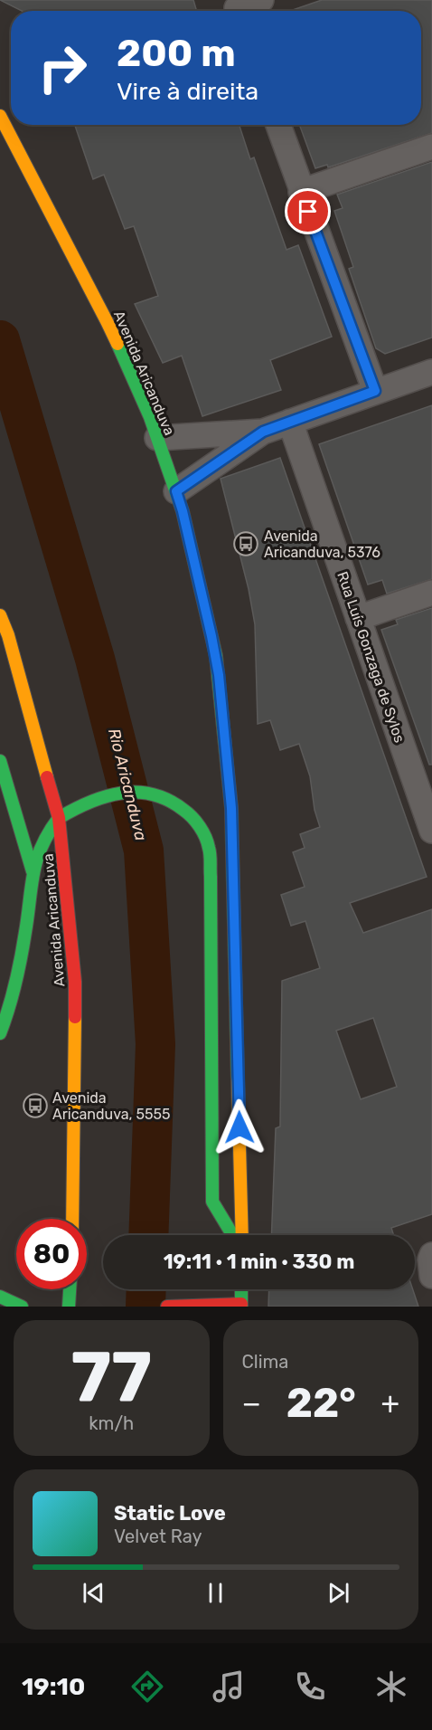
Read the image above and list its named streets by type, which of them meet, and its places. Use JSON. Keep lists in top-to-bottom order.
{
  "streets": {
    "main road": ["Avenida Aricanduva"],
    "street": ["Rua Luís Gonzaga de Sylos"]
  },
  "water": ["Rio Aricanduva"],
  "places": {
    "bus stop": ["Avenida Aricanduva, 5376", "Avenida Aricanduva, 5555"]
  },
  "page": {
    "turn": ["200 m", "Vire à direita"],
    "limit": "80",
    "trip": "19:11 · 1 min · 330 m",
    "tile": [
      ["77", "km/h"],
      "Clima"
    ],
    "heat": ["−", "22°", "+"],
    "song": ["Static Love", "Velvet Ray"],
    "tabs": "19:10"
  }
}
